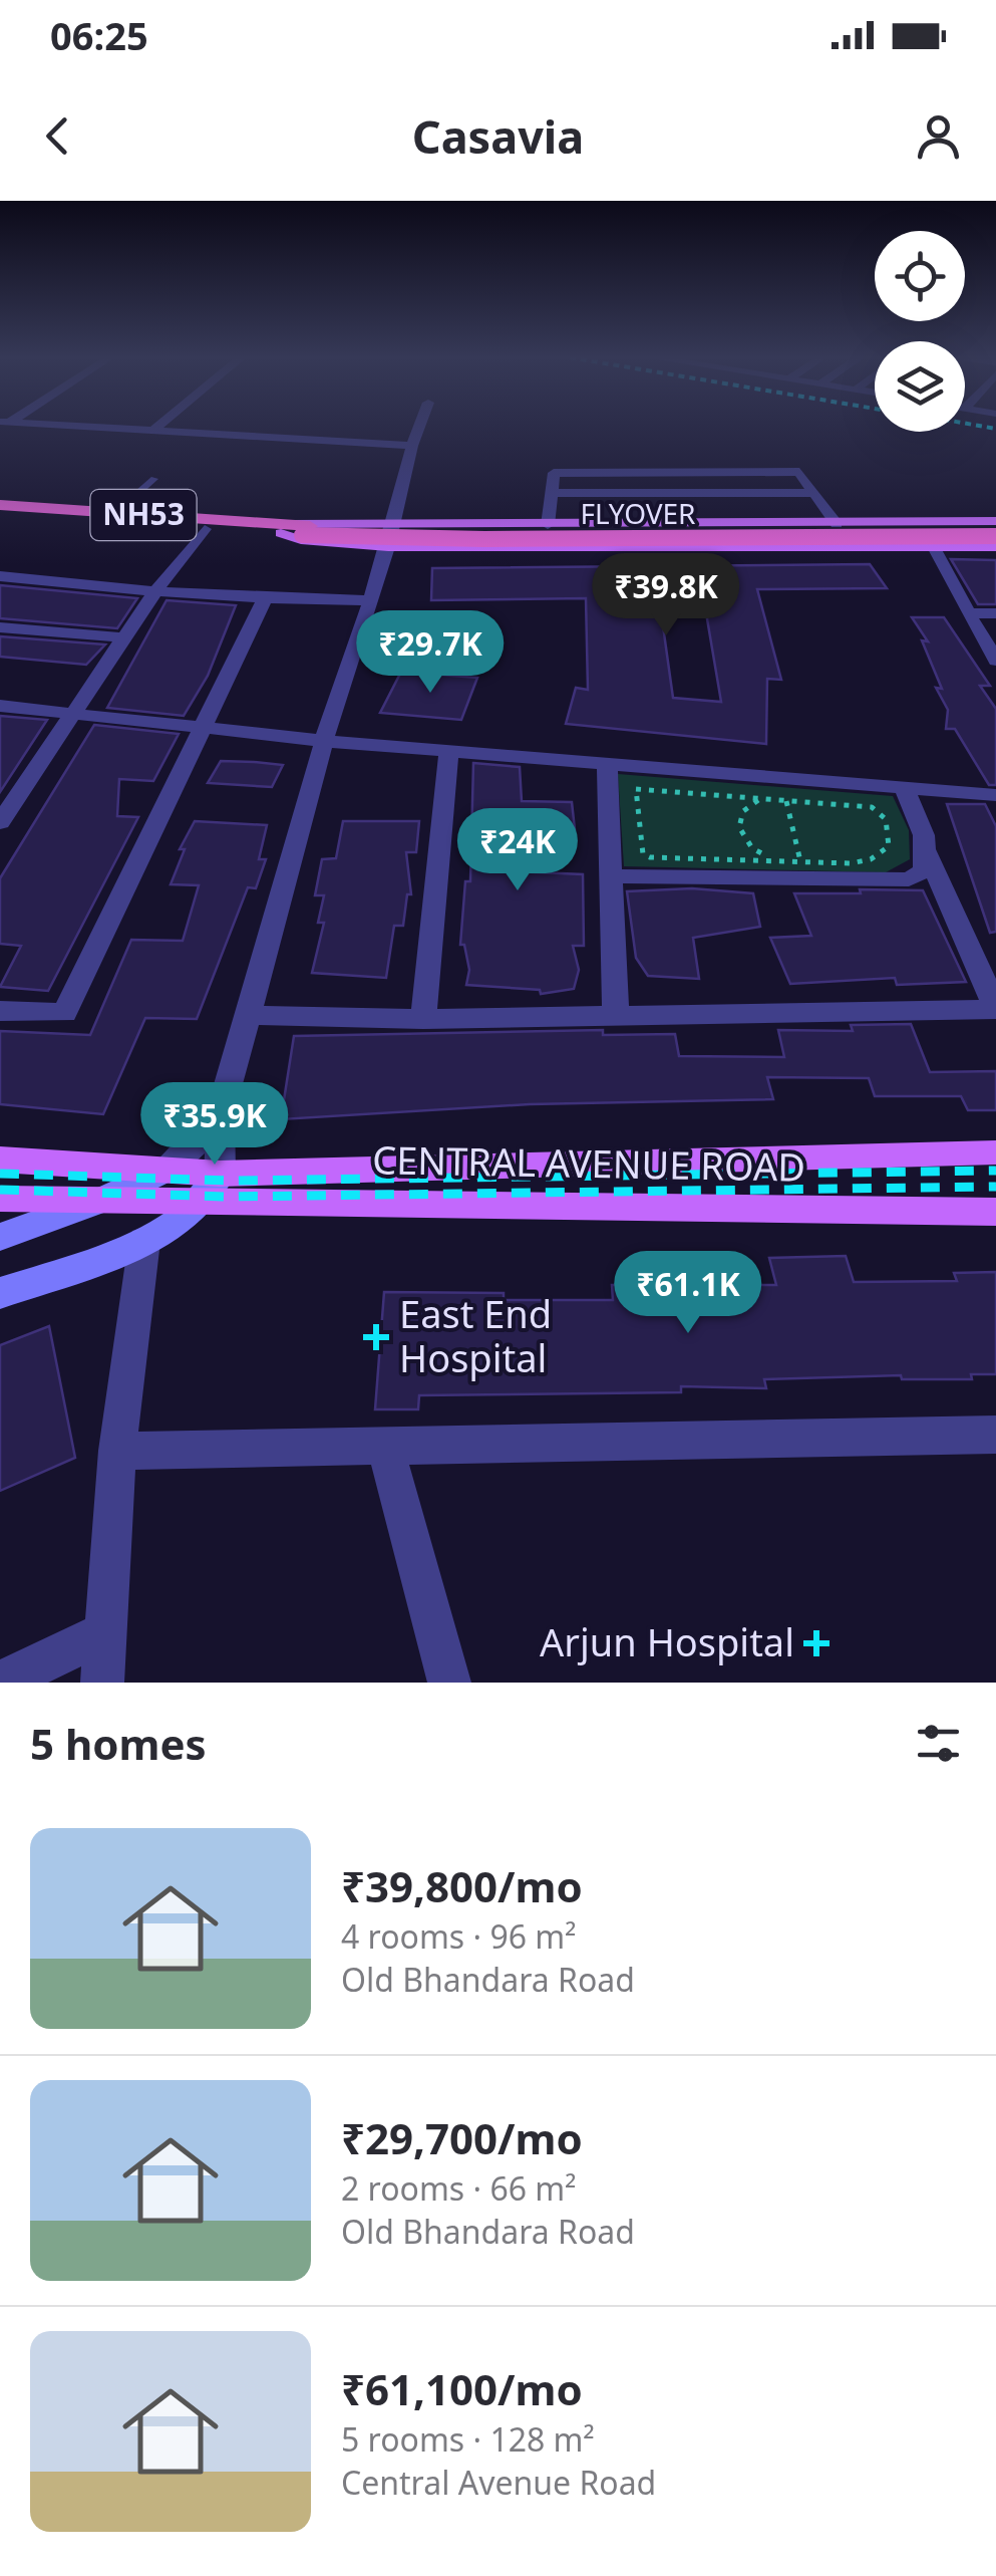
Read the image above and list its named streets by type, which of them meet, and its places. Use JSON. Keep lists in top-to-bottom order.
{
  "streets": {
    "highway": ["FLYOVER", "NH53"],
    "main road": ["CENTRAL AVENUE ROAD"]
  },
  "crossings": [
    ["FLYOVER", "NH53"]
  ],
  "places": {
    "health": ["East End Hospital", "Arjun Hospital"]
  },
  "page": {
    "status": "06:25",
    "header": "Casavia",
    "price": [
      "₹39.8K",
      "₹29.7K",
      "₹24K",
      "₹35.9K",
      "₹61.1K"
    ],
    "heading": "5 homes",
    "list": [
      {
        "name": "₹39,800/mo",
        "note": "4 rooms · 96 m² · Old Bhandara Road"
      },
      {
        "name": "₹29,700/mo",
        "note": "2 rooms · 66 m² · Old Bhandara Road"
      },
      {
        "name": "₹61,100/mo",
        "note": "5 rooms · 128 m² · Central Avenue Road"
      }
    ]
  }
}
